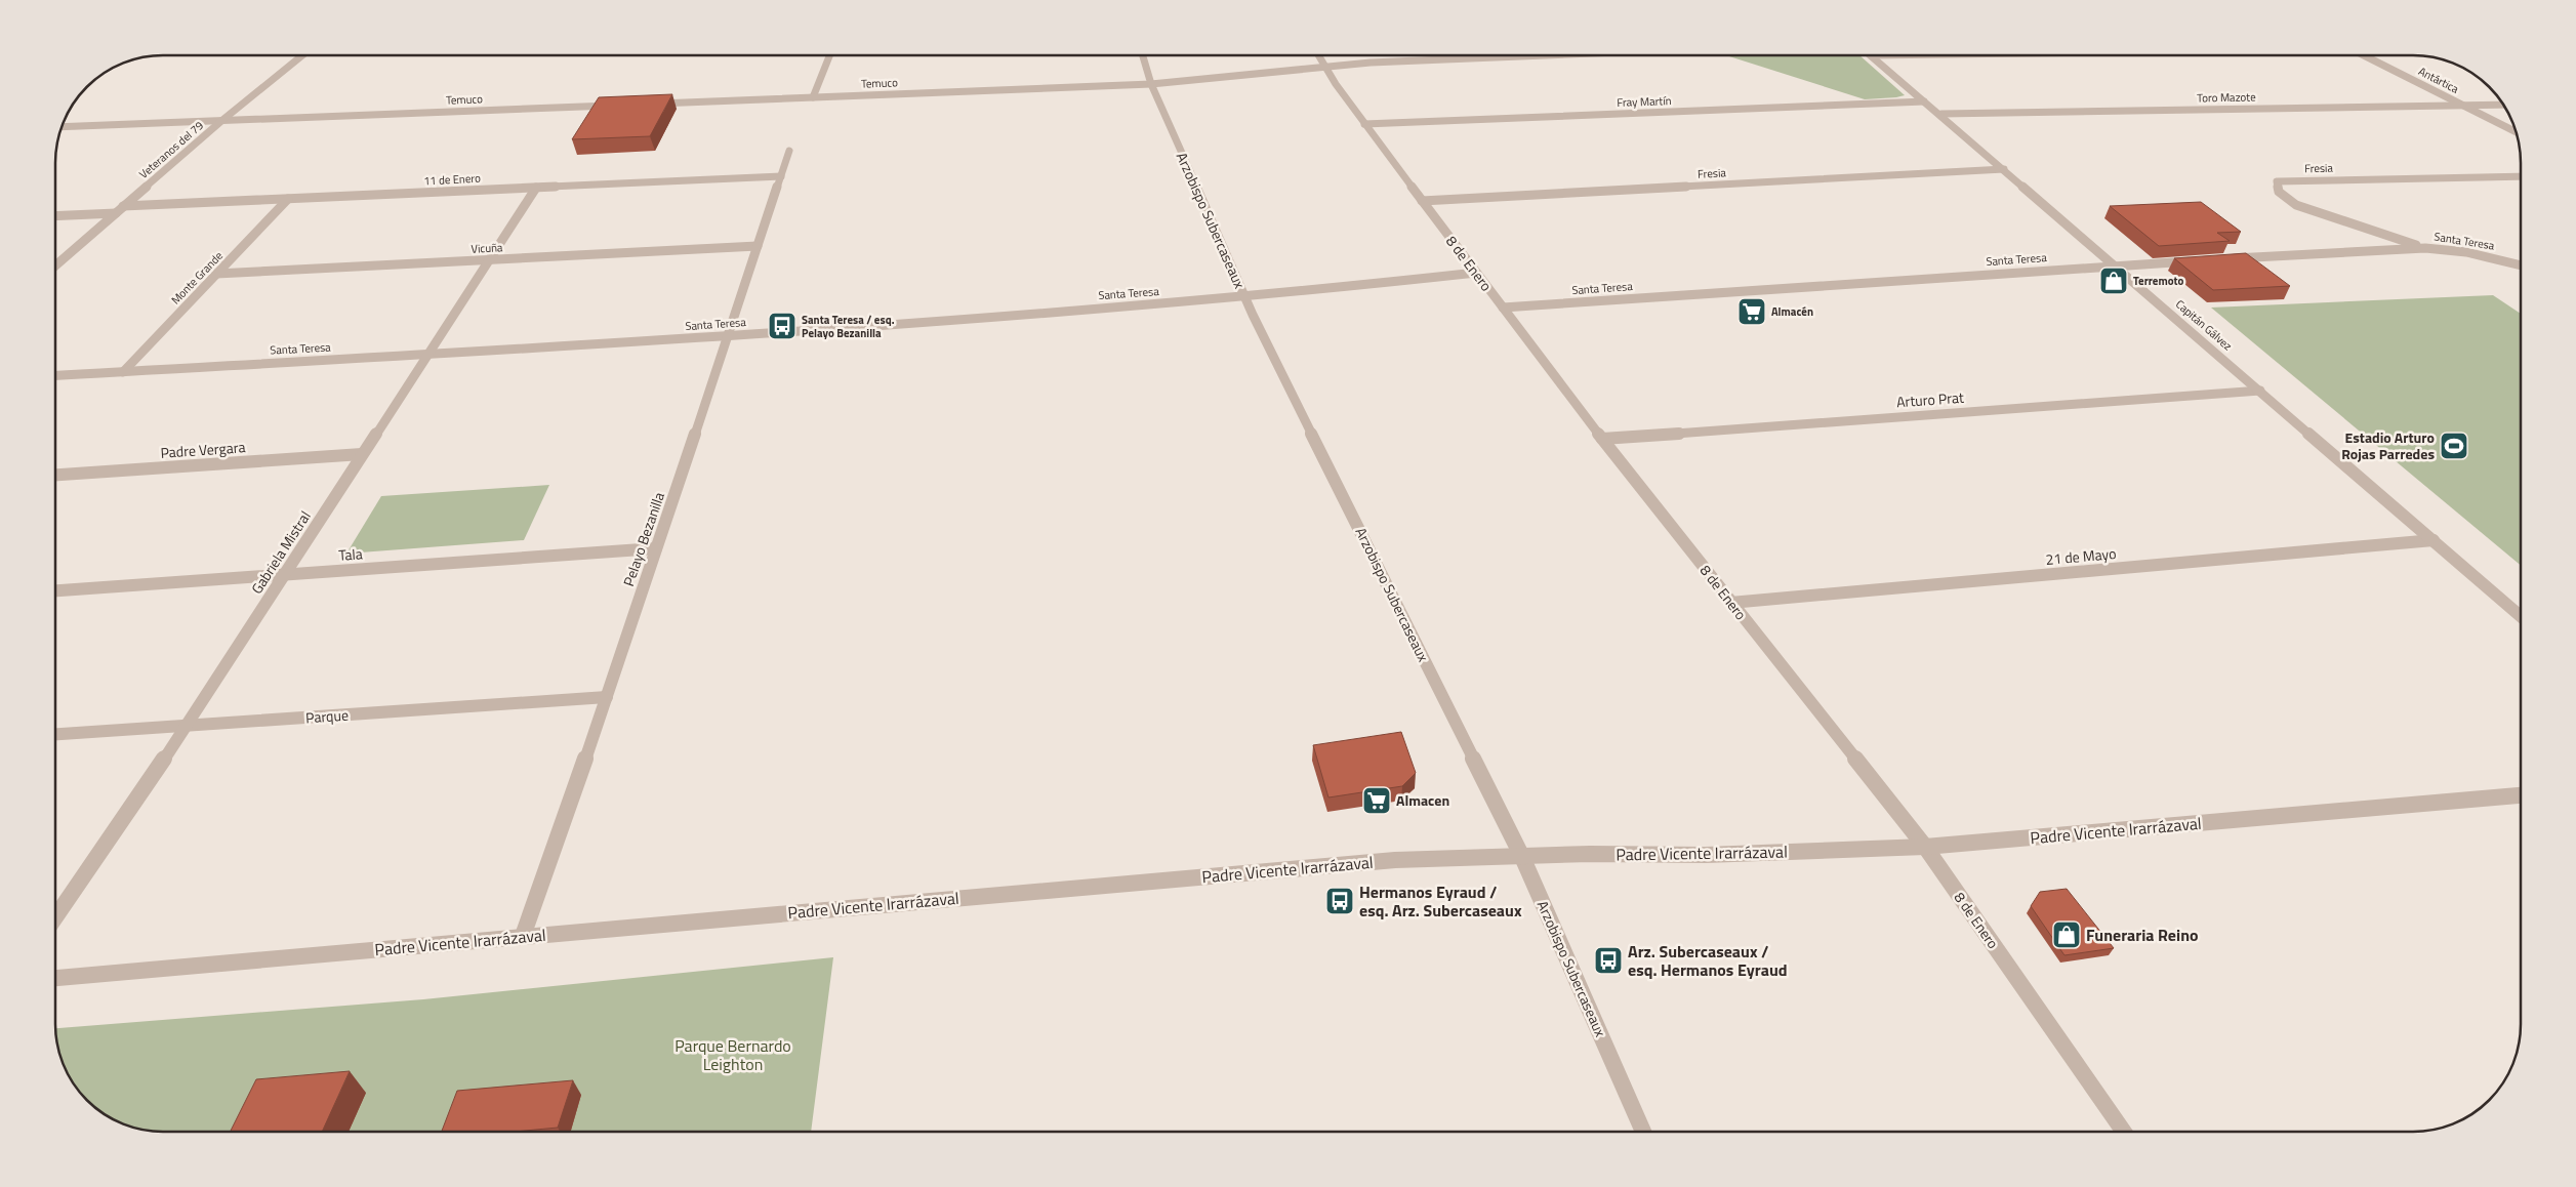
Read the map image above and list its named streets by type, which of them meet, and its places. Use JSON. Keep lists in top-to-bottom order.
{
  "streets": {
    "street": [
      "Antártica",
      "Temuco",
      "Toro Mazote",
      "Fray Martín",
      "Veteranos del 79",
      "Fresia",
      "11 de Enero",
      "Arzobispo Subercaseaux",
      "Santa Teresa",
      "Vicuña",
      "8 de Enero",
      "Monte Grande",
      "Capitán Gálvez",
      "Arturo Prat",
      "Padre Vergara",
      "Pelayo Bezanilla",
      "Gabriela Mistral",
      "Tala",
      "21 de Mayo",
      "Parque",
      "Padre Vicente Irarrázaval"
    ]
  },
  "crossings": [
    ["Antártica", "Toro Mazote"],
    ["Temuco", "Veteranos del 79"],
    ["Temuco", "Arzobispo Subercaseaux"],
    ["Temuco", "8 de Enero"],
    ["Toro Mazote", "Capitán Gálvez"],
    ["Fray Martín", "8 de Enero"],
    ["Fray Martín", "Capitán Gálvez"],
    ["Veteranos del 79", "11 de Enero"],
    ["Fresia", "Santa Teresa"],
    ["Fresia", "8 de Enero"],
    ["Fresia", "Capitán Gálvez"],
    ["11 de Enero", "Monte Grande"],
    ["11 de Enero", "Pelayo Bezanilla"],
    ["11 de Enero", "Gabriela Mistral"],
    ["Arzobispo Subercaseaux", "Santa Teresa"],
    ["Arzobispo Subercaseaux", "Padre Vicente Irarrázaval"],
    ["Santa Teresa", "8 de Enero"],
    ["Santa Teresa", "Monte Grande"],
    ["Santa Teresa", "Capitán Gálvez"],
    ["Santa Teresa", "Pelayo Bezanilla"],
    ["Santa Teresa", "Gabriela Mistral"],
    ["Vicuña", "Monte Grande"],
    ["Vicuña", "Pelayo Bezanilla"],
    ["Vicuña", "Gabriela Mistral"],
    ["8 de Enero", "Arturo Prat"],
    ["8 de Enero", "21 de Mayo"],
    ["8 de Enero", "Padre Vicente Irarrázaval"],
    ["Capitán Gálvez", "Arturo Prat"],
    ["Capitán Gálvez", "21 de Mayo"],
    ["Padre Vergara", "Gabriela Mistral"],
    ["Pelayo Bezanilla", "Tala"],
    ["Pelayo Bezanilla", "Parque"],
    ["Pelayo Bezanilla", "Padre Vicente Irarrázaval"],
    ["Gabriela Mistral", "Tala"],
    ["Gabriela Mistral", "Parque"]
  ],
  "parks": ["Parque Bernardo Leighton"],
  "places": {
    "shop": ["Terremoto", "Funeraria Reino"],
    "supermarket": ["Almacén", "Almacen"],
    "bus stop": ["Santa Teresa / esq. Pelayo Bezanilla", "Hermanos Eyraud / esq. Arz. Subercaseaux", "Arz. Subercaseaux / esq. Hermanos Eyraud"],
    "sports": ["Estadio Arturo Rojas Parredes"]
  }
}
